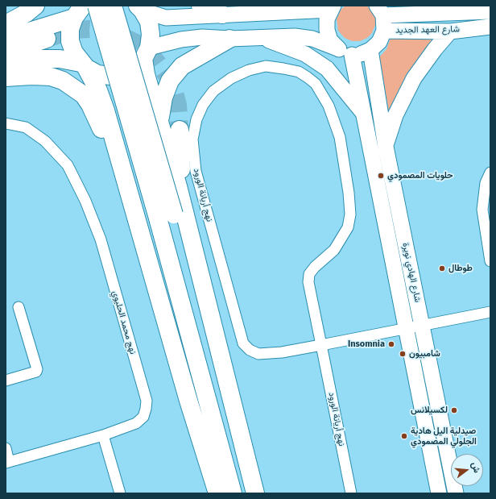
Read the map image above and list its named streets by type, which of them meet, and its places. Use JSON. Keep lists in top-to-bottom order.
{
  "streets": {
    "main road": ["شارع العهد الجديد", "شارع الهادي نويرة"],
    "street": ["نهج أريانة الورود", "نهج محمد الحليوي"]
  },
  "crossings": [
    ["نهج أريانة الورود", "شارع الهادي نويرة"]
  ],
  "places": [
    "حلويات المصمودي",
    "طوطال",
    "Insomnia",
    "شامبيون",
    "لكسيلانس",
    "صيدلية اليل هادية الجلولي المصمودي"
  ],
  "north": "right"
}
